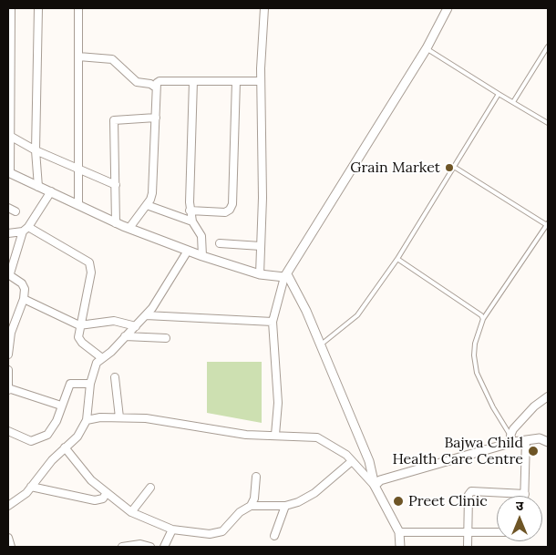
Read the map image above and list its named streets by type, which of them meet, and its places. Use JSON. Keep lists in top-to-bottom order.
{
  "places": ["Grain Market", "Bajwa Child Health Care Centre", "Preet Clinic"],
  "north": "top"
}
